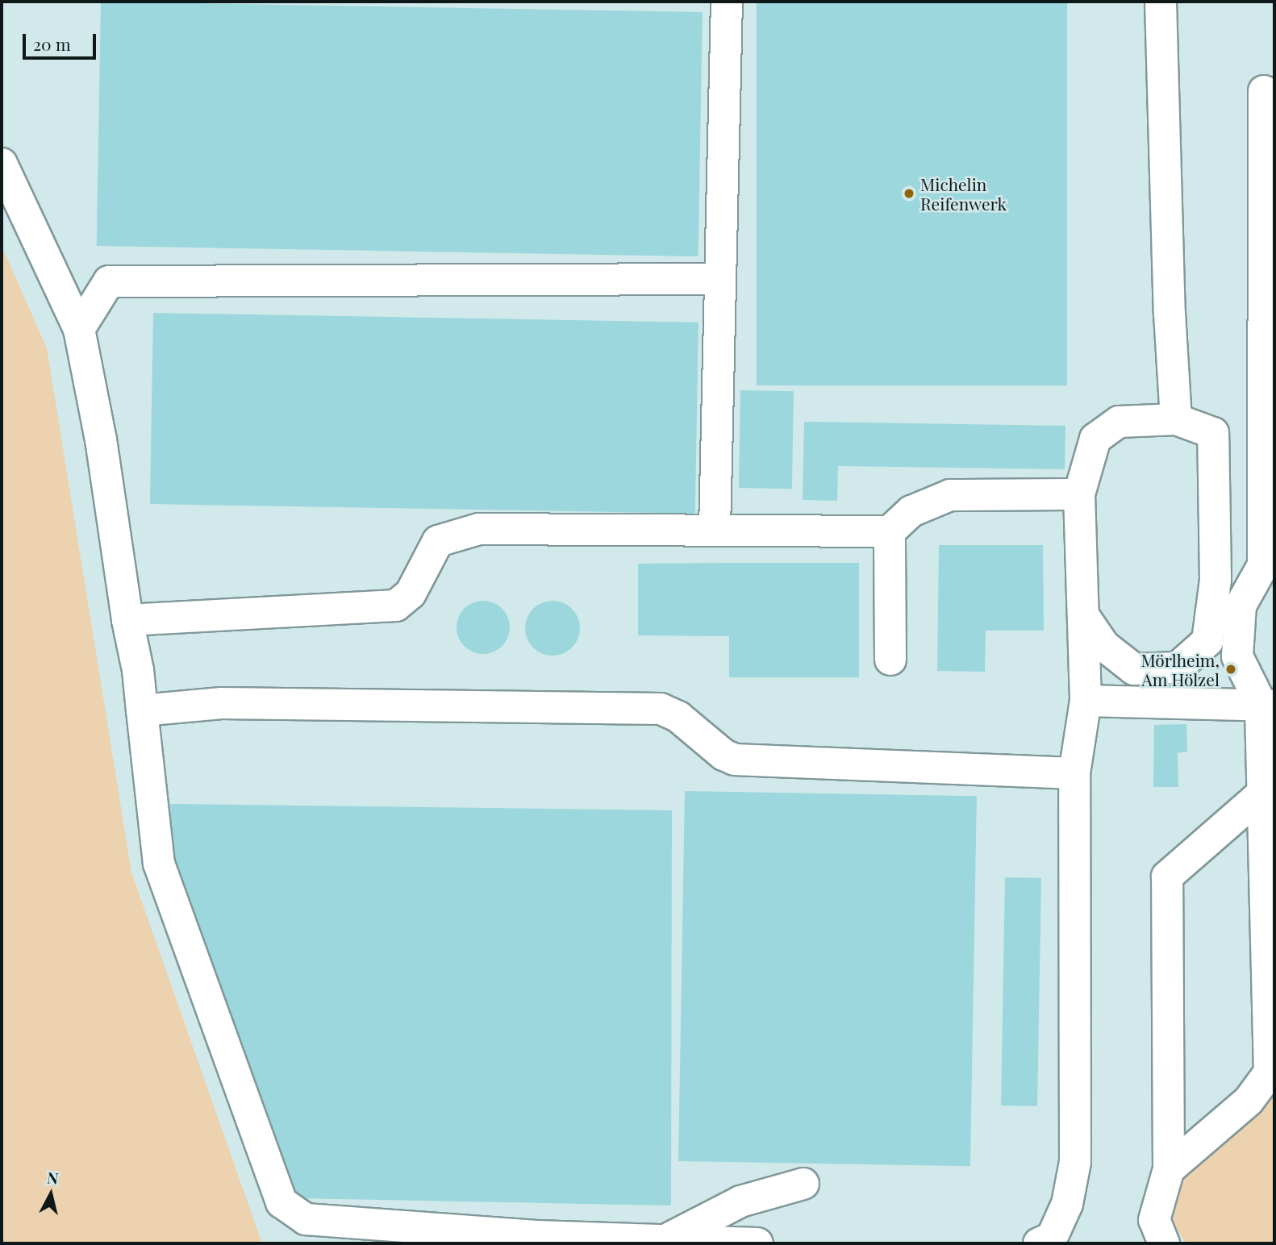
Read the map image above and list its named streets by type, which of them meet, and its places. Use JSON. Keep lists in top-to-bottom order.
{
  "places": ["Michelin Reifenwerk", "Mörlheim, Am Hölzel"],
  "scale_bar": "20 m",
  "north": "top"
}
